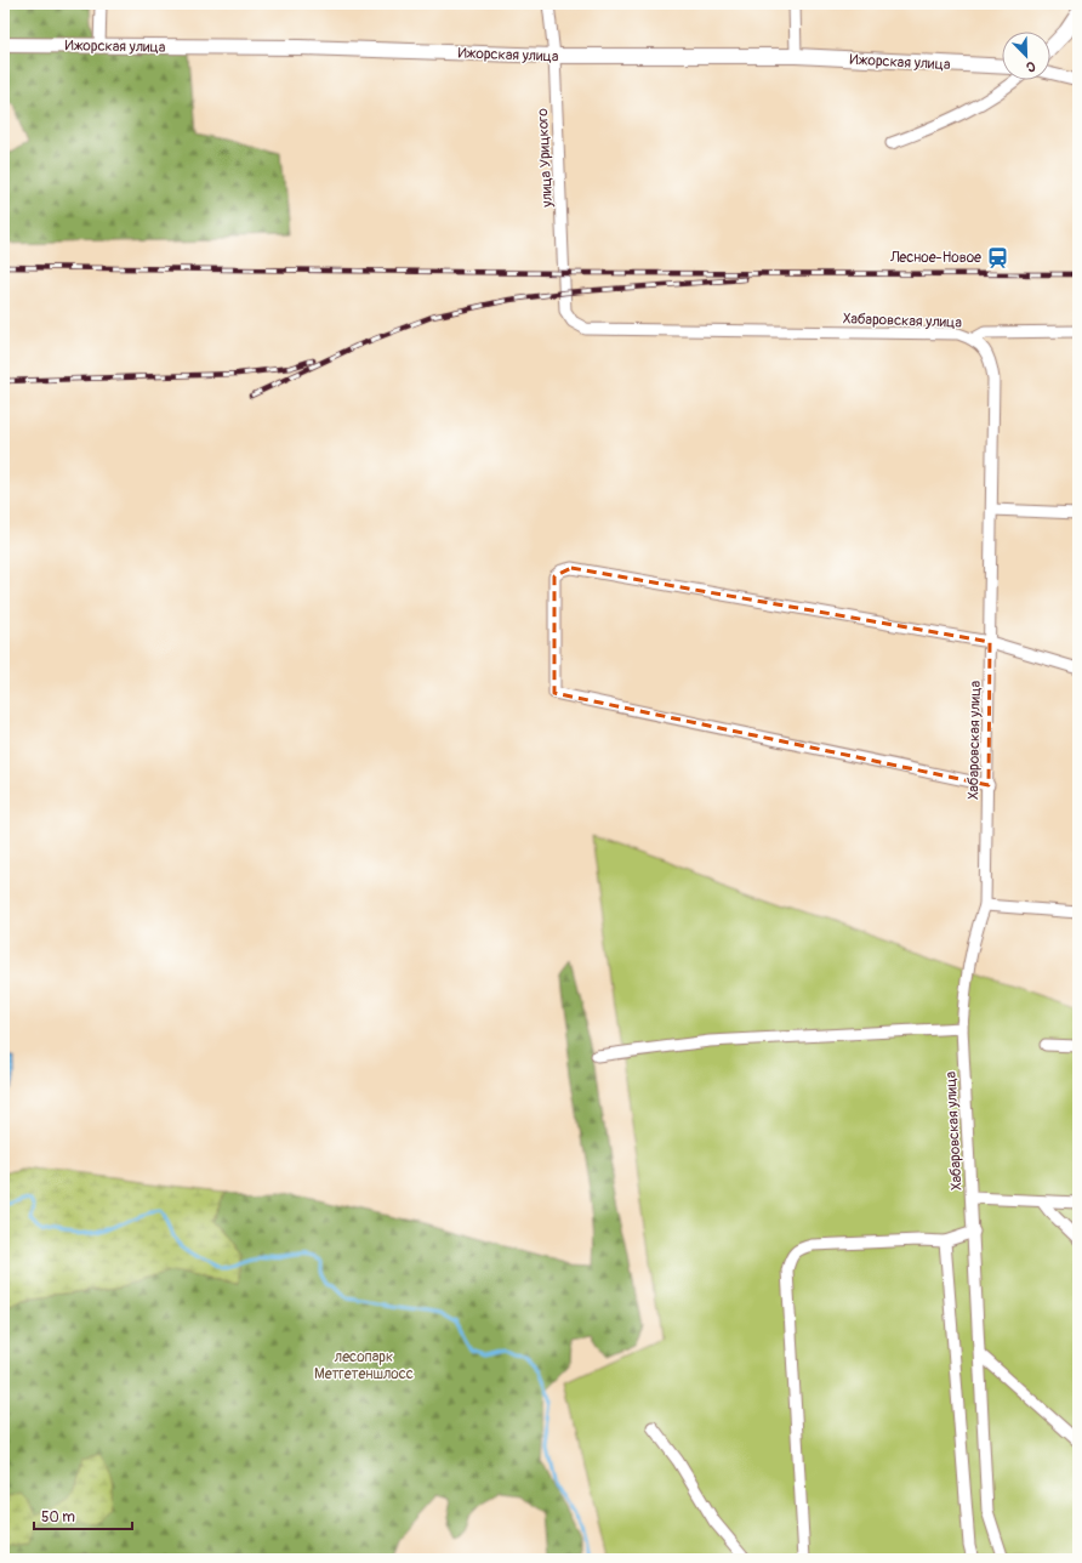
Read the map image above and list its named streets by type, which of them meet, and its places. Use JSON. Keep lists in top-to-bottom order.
{
  "streets": {
    "street": ["Ижорская улица", "улица Урицкого", "Хабаровская улица"]
  },
  "crossings": [
    ["Ижорская улица", "улица Урицкого"],
    ["улица Урицкого", "Хабаровская улица"]
  ],
  "parks": ["лесопарк Метгетеншлосс"],
  "places": {
    "station": ["Лесное-Новое"]
  },
  "scale_bar": "50 m",
  "north": "bottom right"
}
